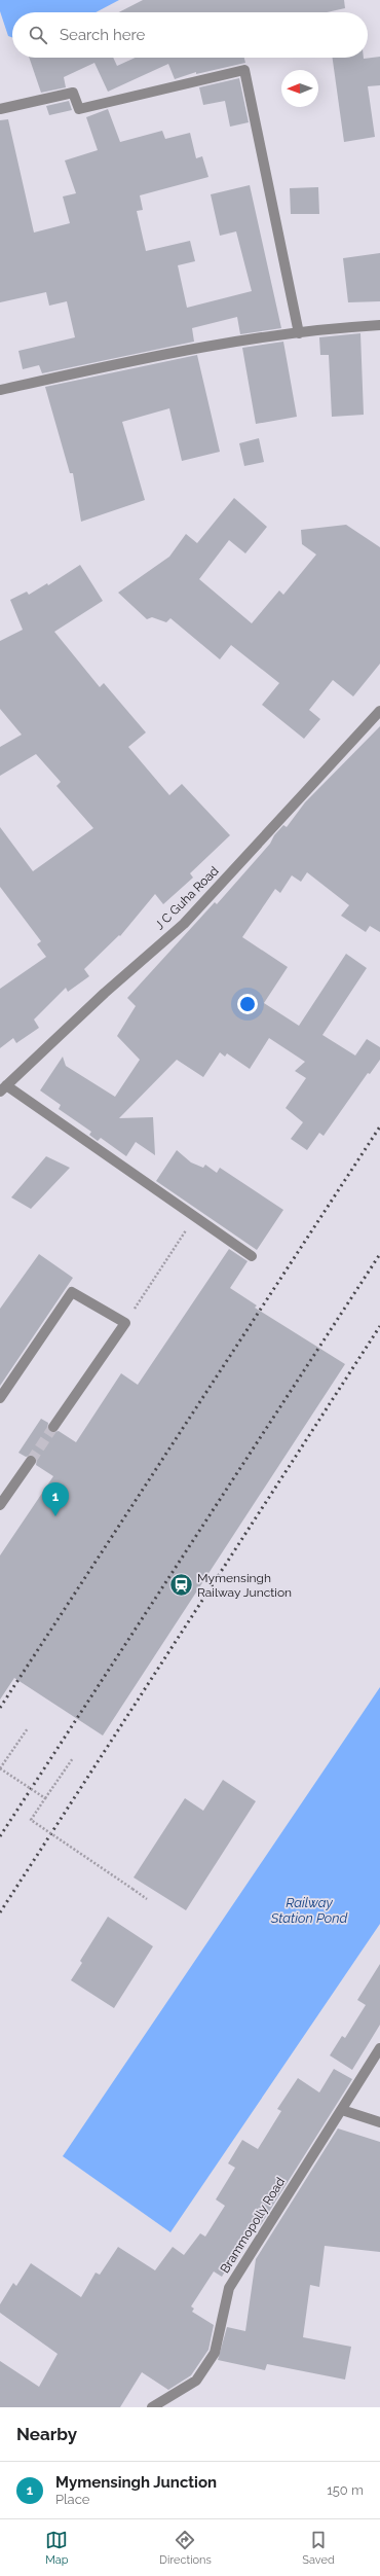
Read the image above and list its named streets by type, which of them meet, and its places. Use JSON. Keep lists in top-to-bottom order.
{
  "streets": {
    "street": ["J C Guha Road", "Brammopolly Road"]
  },
  "water": ["Railway Station Pond"],
  "places": {
    "station": ["Mymensingh Railway Junction"]
  },
  "north": "left",
  "page": {
    "search": "Search here",
    "pins": "1",
    "heading": "Nearby",
    "list": [
      {
        "mark": "1",
        "name": "Mymensingh Junction",
        "note": "Place",
        "value": "150 m"
      }
    ],
    "nav": ["Map", "Directions", "Saved"]
  }
}
